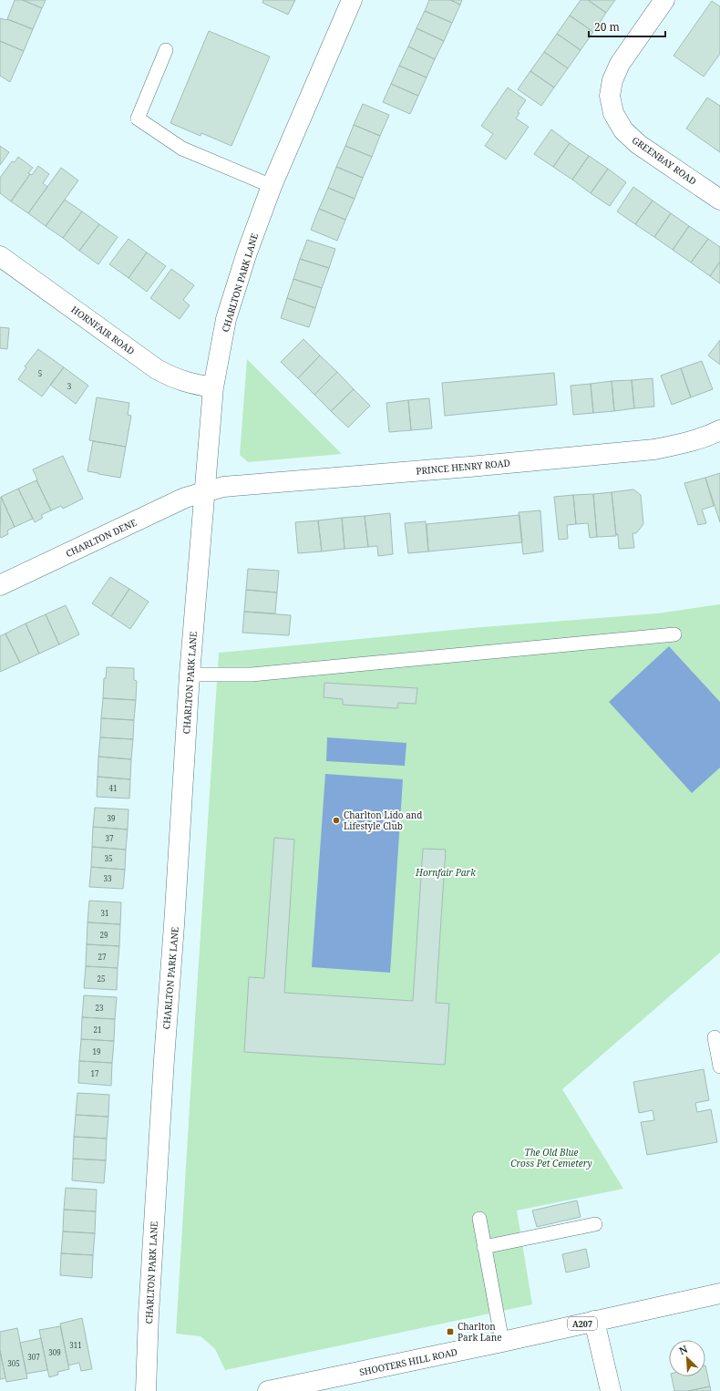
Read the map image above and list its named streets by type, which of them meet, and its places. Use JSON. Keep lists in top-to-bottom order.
{
  "streets": {
    "street": [
      "GREENBAY ROAD",
      "CHARLTON PARK LANE",
      "HORNFAIR ROAD",
      "PRINCE HENRY ROAD",
      "CHARLTON DENE",
      "A207",
      "SHOOTERS HILL ROAD"
    ]
  },
  "crossings": [
    ["CHARLTON PARK LANE", "HORNFAIR ROAD"],
    ["CHARLTON PARK LANE", "PRINCE HENRY ROAD"],
    ["CHARLTON PARK LANE", "CHARLTON DENE"],
    ["PRINCE HENRY ROAD", "CHARLTON DENE"]
  ],
  "parks": ["Hornfair Park", "The Old Blue Cross Pet Cemetery"],
  "places": {
    "other": ["Charlton Lido and Lifestyle Club"],
    "transit": ["Charlton Park Lane"]
  },
  "house_numbers": [
    "5",
    "3",
    "41",
    "39",
    "37",
    "35",
    "33",
    "31",
    "29",
    "27",
    "25",
    "23",
    "21",
    "19",
    "17",
    "311",
    "309",
    "307",
    "305"
  ],
  "scale_bar": "20 m",
  "north": "top left"
}
